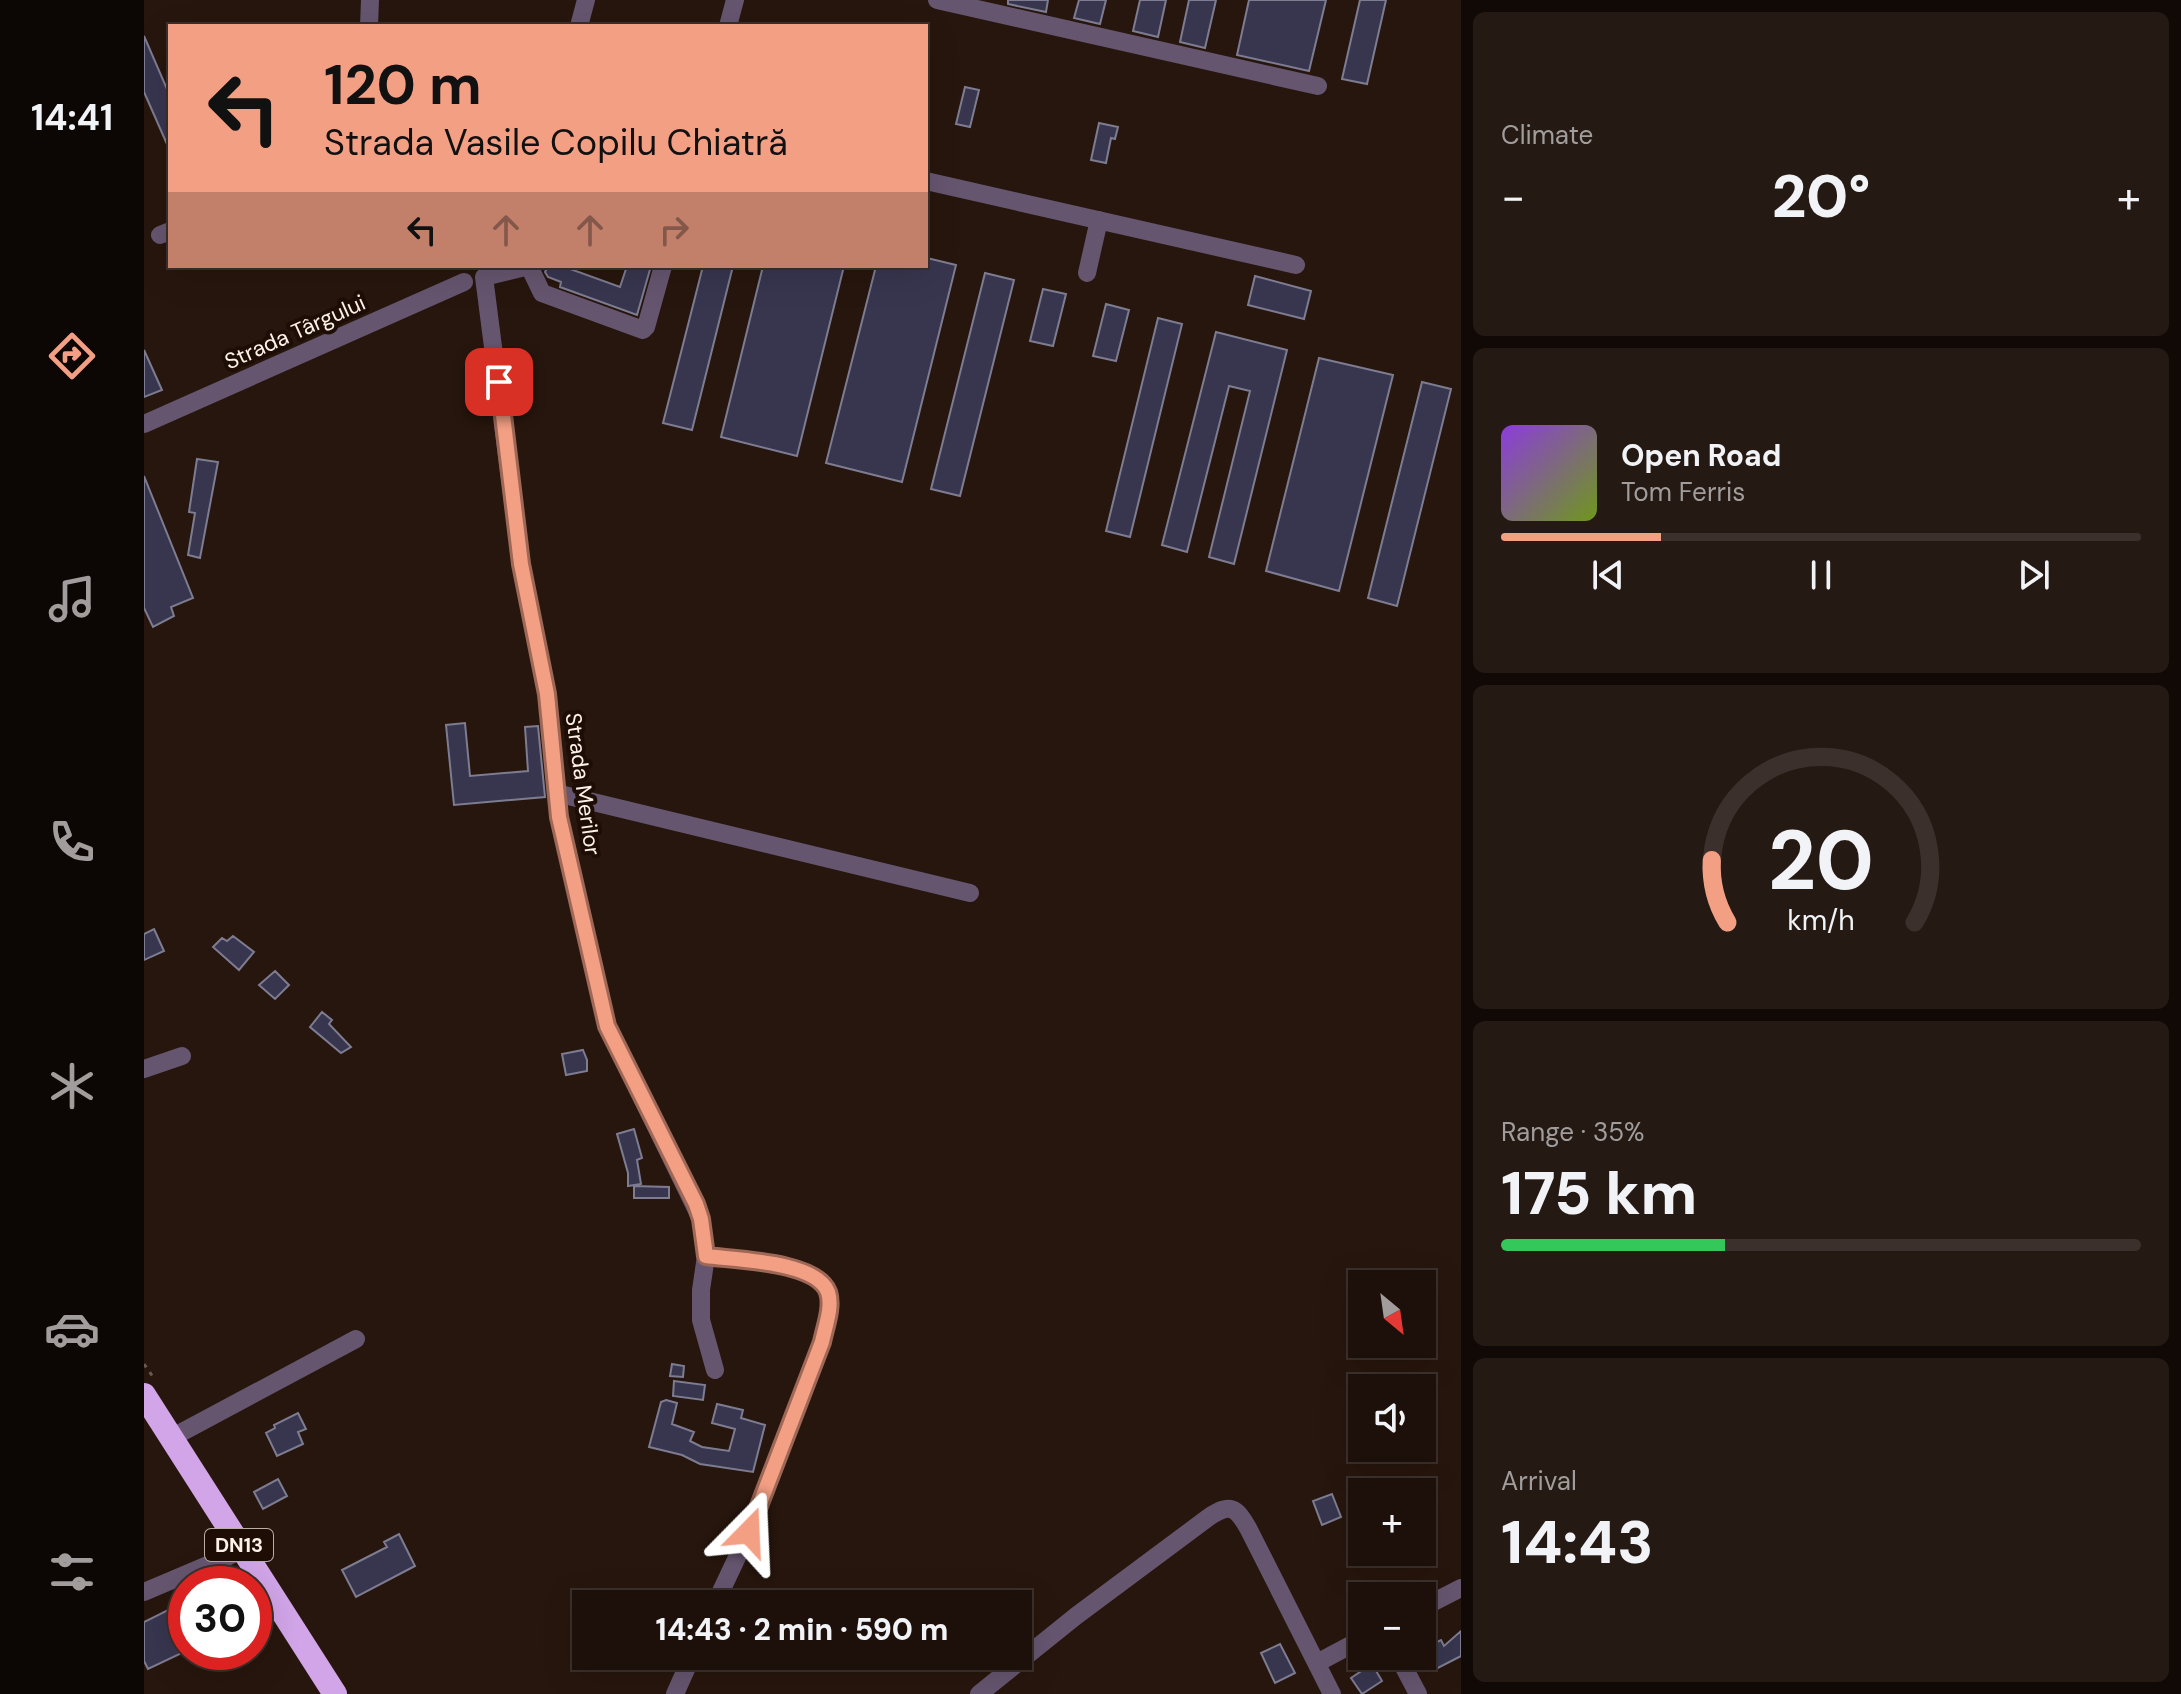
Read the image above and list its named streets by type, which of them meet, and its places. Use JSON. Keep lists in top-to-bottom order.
{
  "streets": {
    "highway": ["DN13"],
    "street": ["Strada Târgului", "Strada Merilor"]
  },
  "crossings": [
    ["Strada Târgului", "Strada Merilor"]
  ],
  "north": "bottom right",
  "page": {
    "tabs": "14:41",
    "tile": [
      "Climate",
      ["Range · 35%", "175 km"],
      ["Arrival", "14:43"]
    ],
    "turn": ["120 m", "Strada Vasile Copilu Chiatră"],
    "heat": ["−", "20°", "+"],
    "song": ["Open Road", "Tom Ferris"],
    "map_buttons": ["+", "−"],
    "limit": "30",
    "trip": "14:43 · 2 min · 590 m",
    "gauge": ["20", "km/h"]
  }
}
